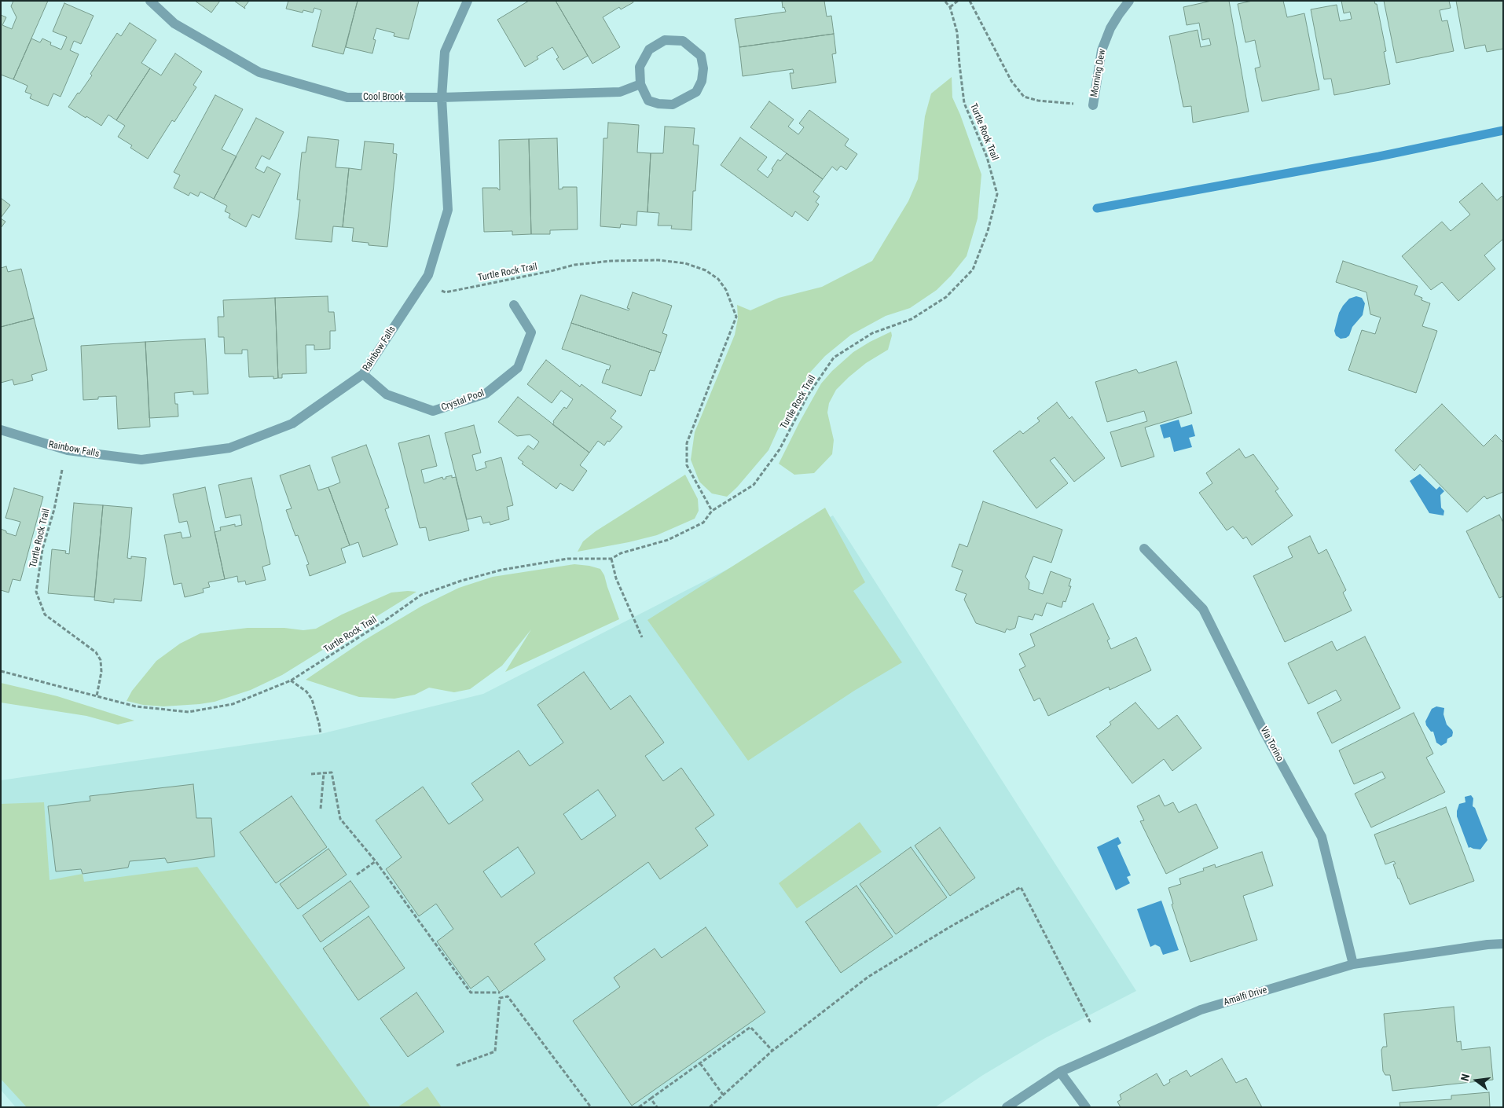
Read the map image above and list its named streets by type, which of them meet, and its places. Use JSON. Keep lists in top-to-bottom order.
{
  "streets": {
    "street": [
      "Morning Dew",
      "Cool Brook",
      "Rainbow Falls",
      "Crystal Pool",
      "Via Torino",
      "Amalfi Drive"
    ],
    "path": ["Turtle Rock Trail"]
  },
  "crossings": [
    ["Cool Brook", "Rainbow Falls"],
    ["Turtle Rock Trail", "Rainbow Falls"],
    ["Rainbow Falls", "Crystal Pool"],
    ["Via Torino", "Amalfi Drive"]
  ],
  "north": "left"
}
